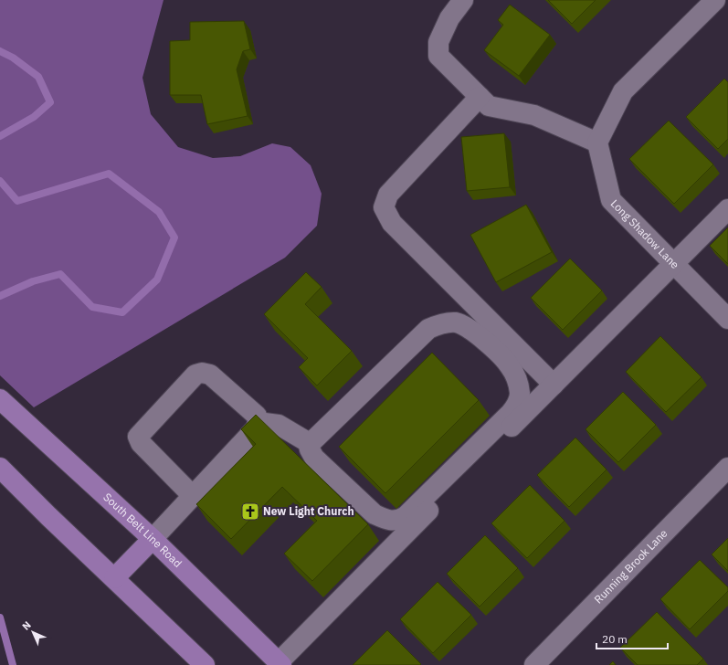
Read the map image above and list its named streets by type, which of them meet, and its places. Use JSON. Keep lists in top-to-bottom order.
{
  "streets": {
    "main road": ["South Belt Line Road"],
    "street": ["Long Shadow Lane", "Running Brook Lane"]
  },
  "places": {
    "church": ["New Light Church"]
  },
  "scale_bar": "20 m",
  "north": "top left"
}
